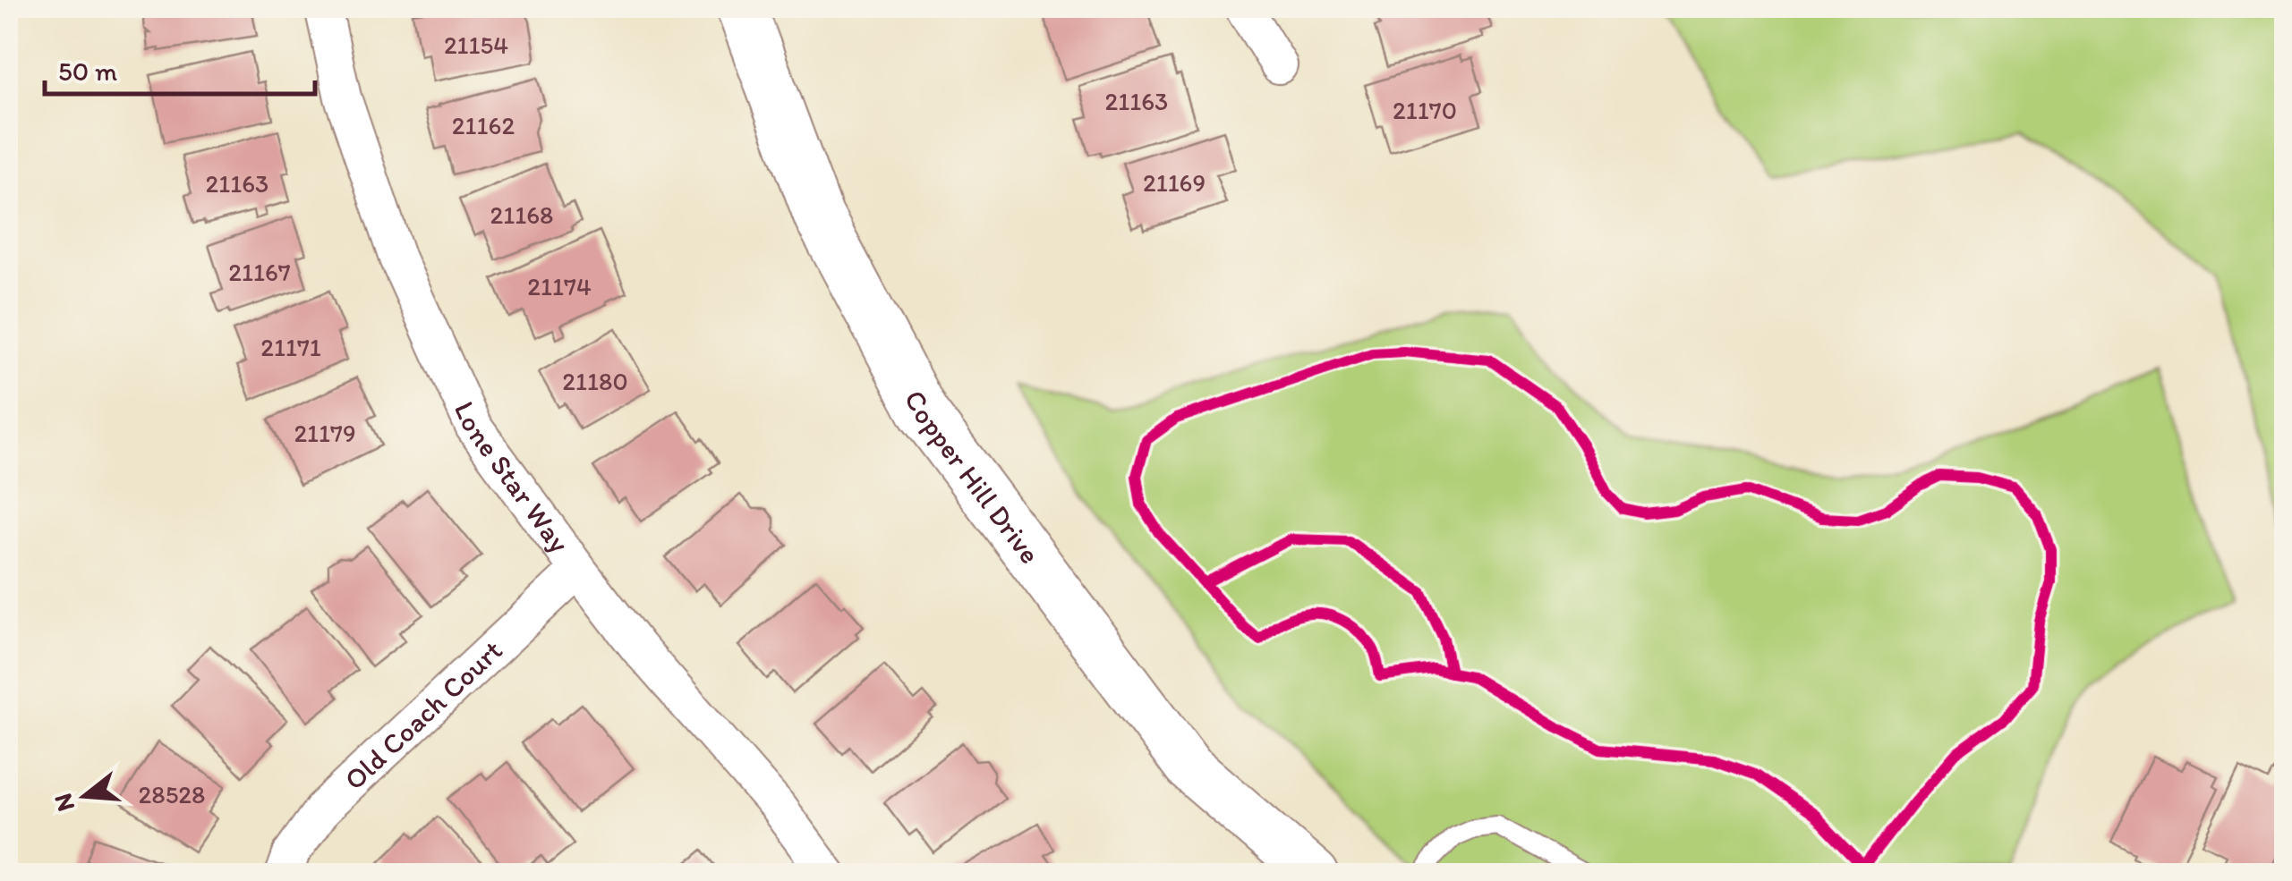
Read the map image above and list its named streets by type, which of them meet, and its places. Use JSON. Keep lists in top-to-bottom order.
{
  "streets": {
    "main road": ["Copper Hill Drive"],
    "street": ["Lone Star Way", "Old Coach Court"]
  },
  "crossings": [
    ["Lone Star Way", "Old Coach Court"]
  ],
  "house_numbers": [
    "21154",
    "21163",
    "21170",
    "21162",
    "21169",
    "21163",
    "21168",
    "21167",
    "21174",
    "21171",
    "21180",
    "21179",
    "28528"
  ],
  "scale_bar": "50 m",
  "north": "left"
}
